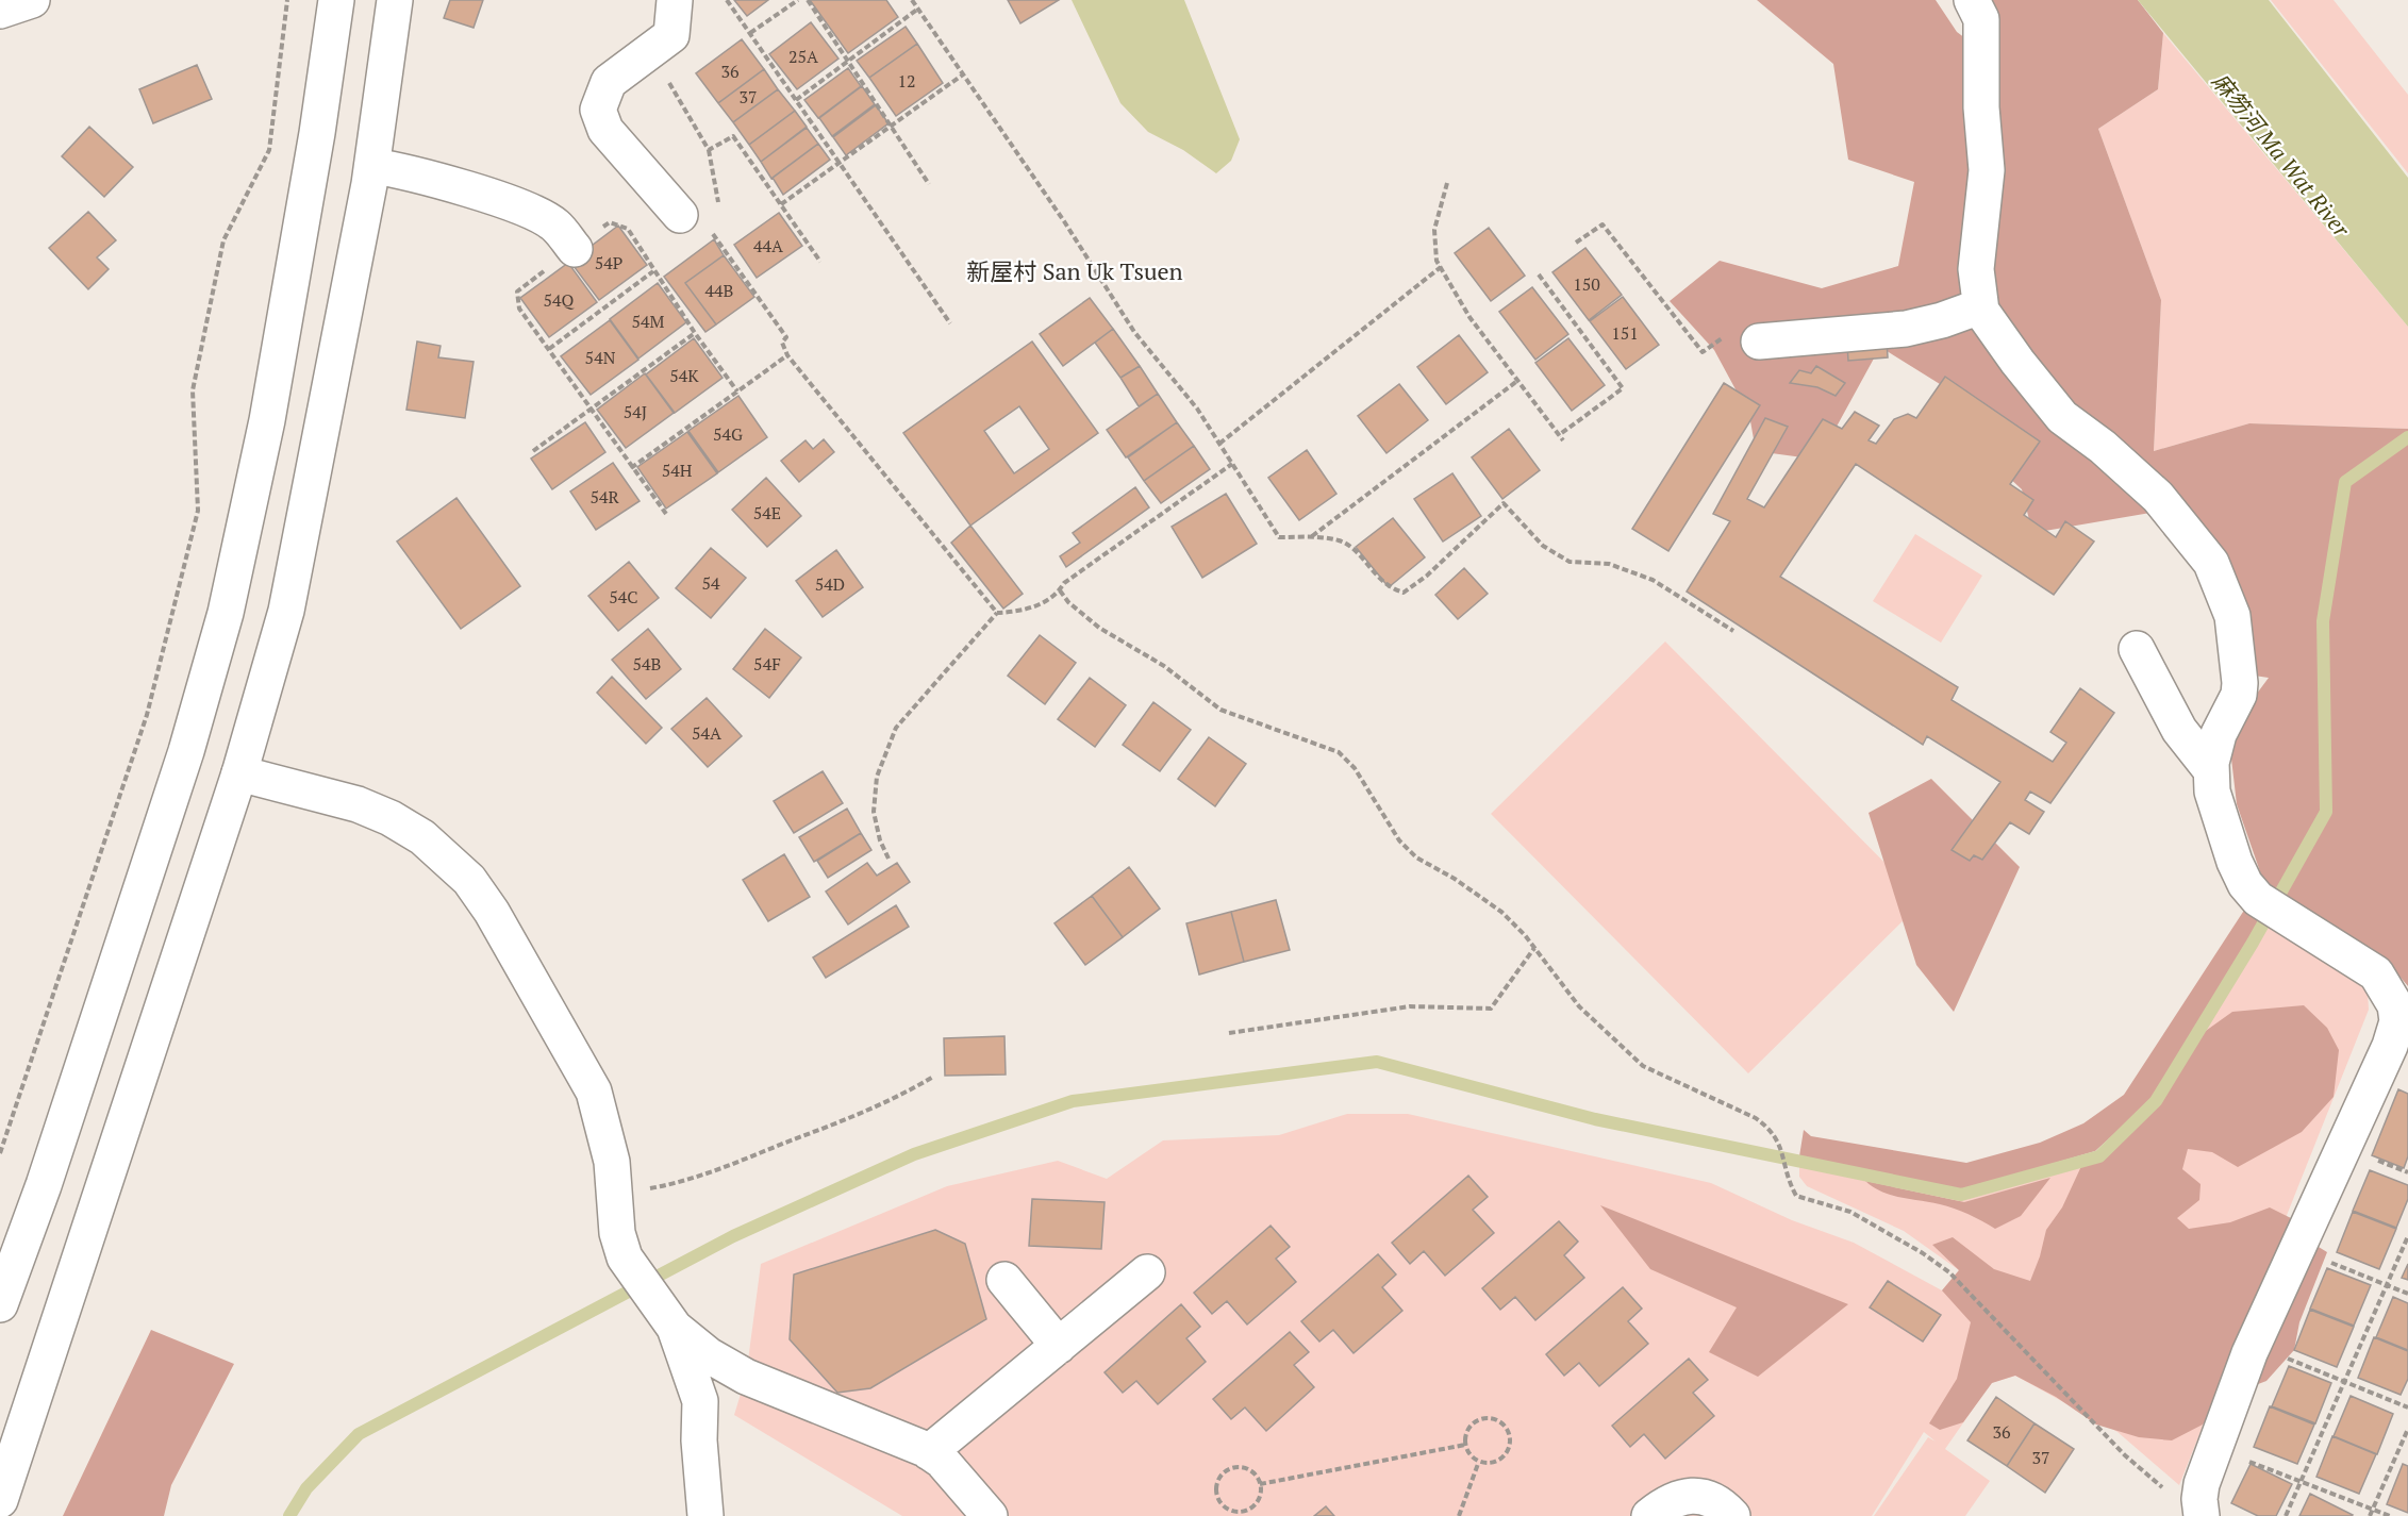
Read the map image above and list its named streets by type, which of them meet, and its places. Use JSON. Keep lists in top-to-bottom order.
{
  "districts": ["新屋村 San Uk Tsuen"],
  "water": ["麻笏河 Ma Wat River"],
  "house_numbers": [
    "25A",
    "36",
    "12",
    "37",
    "44A",
    "54P",
    "150",
    "44B",
    "54Q",
    "54M",
    "151",
    "54N",
    "54K",
    "54J",
    "54G",
    "54H",
    "54R",
    "54E",
    "54",
    "54D",
    "54C",
    "54B",
    "54F",
    "54A",
    "36",
    "37"
  ]
}
